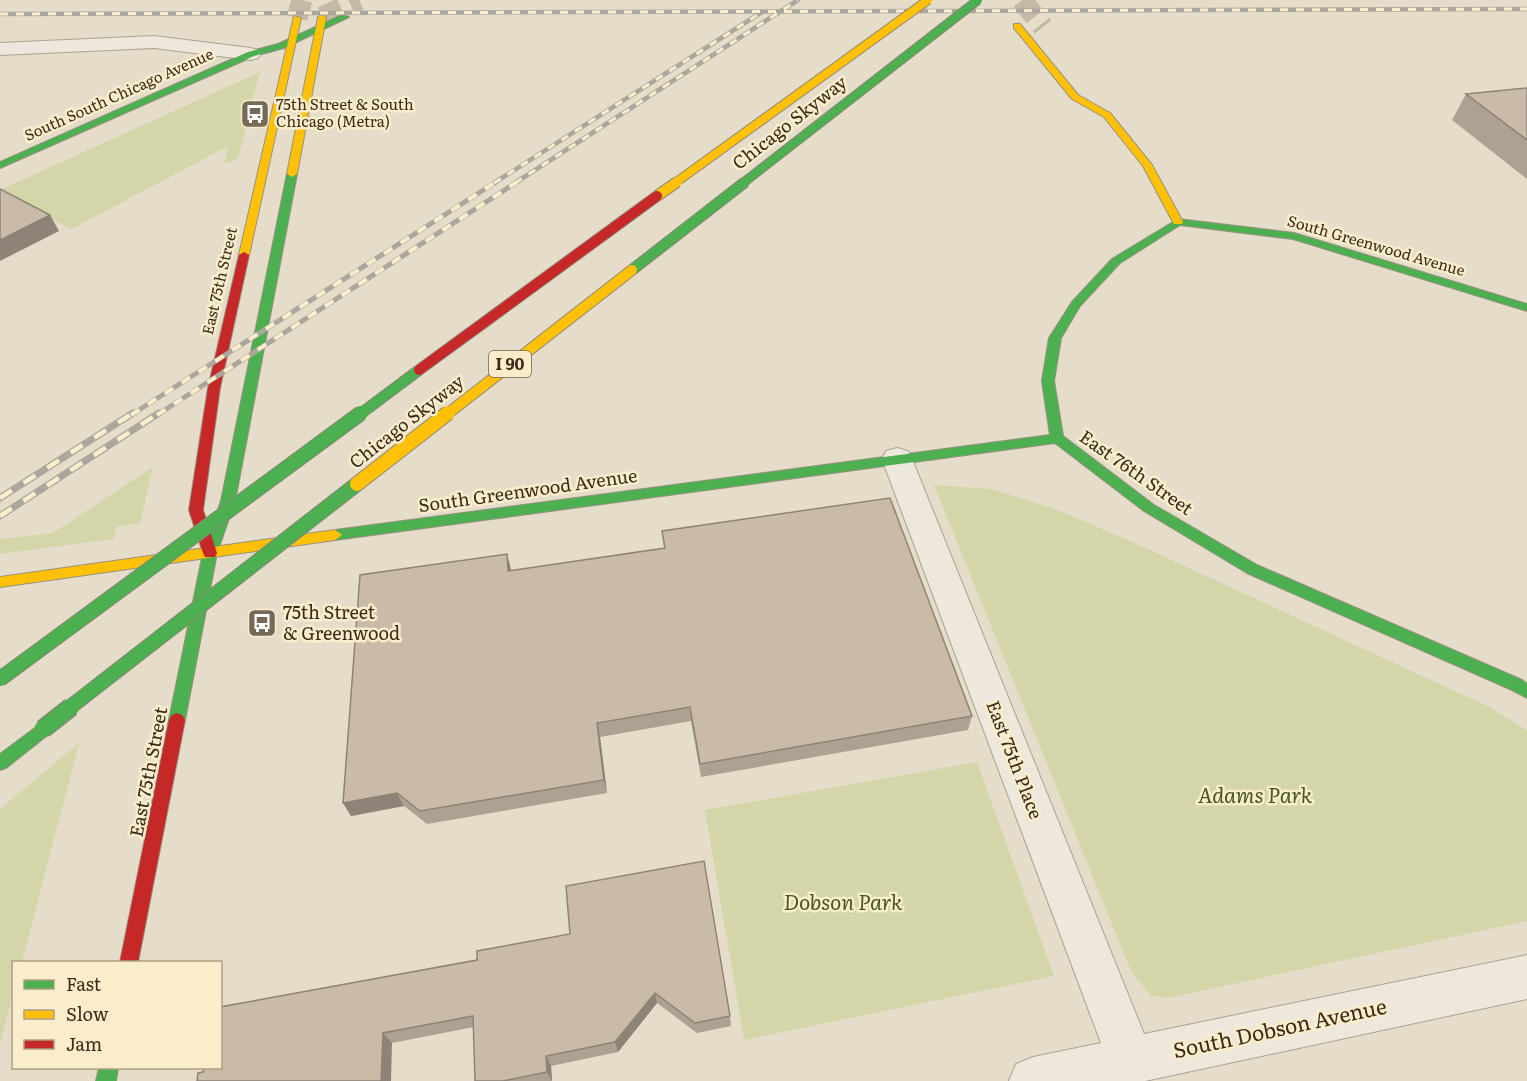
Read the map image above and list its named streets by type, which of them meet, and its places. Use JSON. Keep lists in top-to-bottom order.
{
  "streets": {
    "main road": [
      "South South Chicago Avenue",
      "Chicago Skyway",
      "South Greenwood Avenue",
      "East 75th Street",
      "I 90",
      "East 76th Street"
    ],
    "street": ["East 75th Place", "South Dobson Avenue"]
  },
  "crossings": [
    ["South South Chicago Avenue", "East 75th Street"],
    ["Chicago Skyway", "South Greenwood Avenue"],
    ["South Greenwood Avenue", "East 75th Street"],
    ["South Greenwood Avenue", "East 76th Street"],
    ["South Greenwood Avenue", "East 75th Place"],
    ["East 75th Place", "South Dobson Avenue"]
  ],
  "parks": ["Adams Park", "Dobson Park"],
  "places": {
    "bus stop": ["75th Street & South Chicago (Metra)", "75th Street & Greenwood"]
  },
  "legend": ["Fast", "Slow", "Jam"]
}
